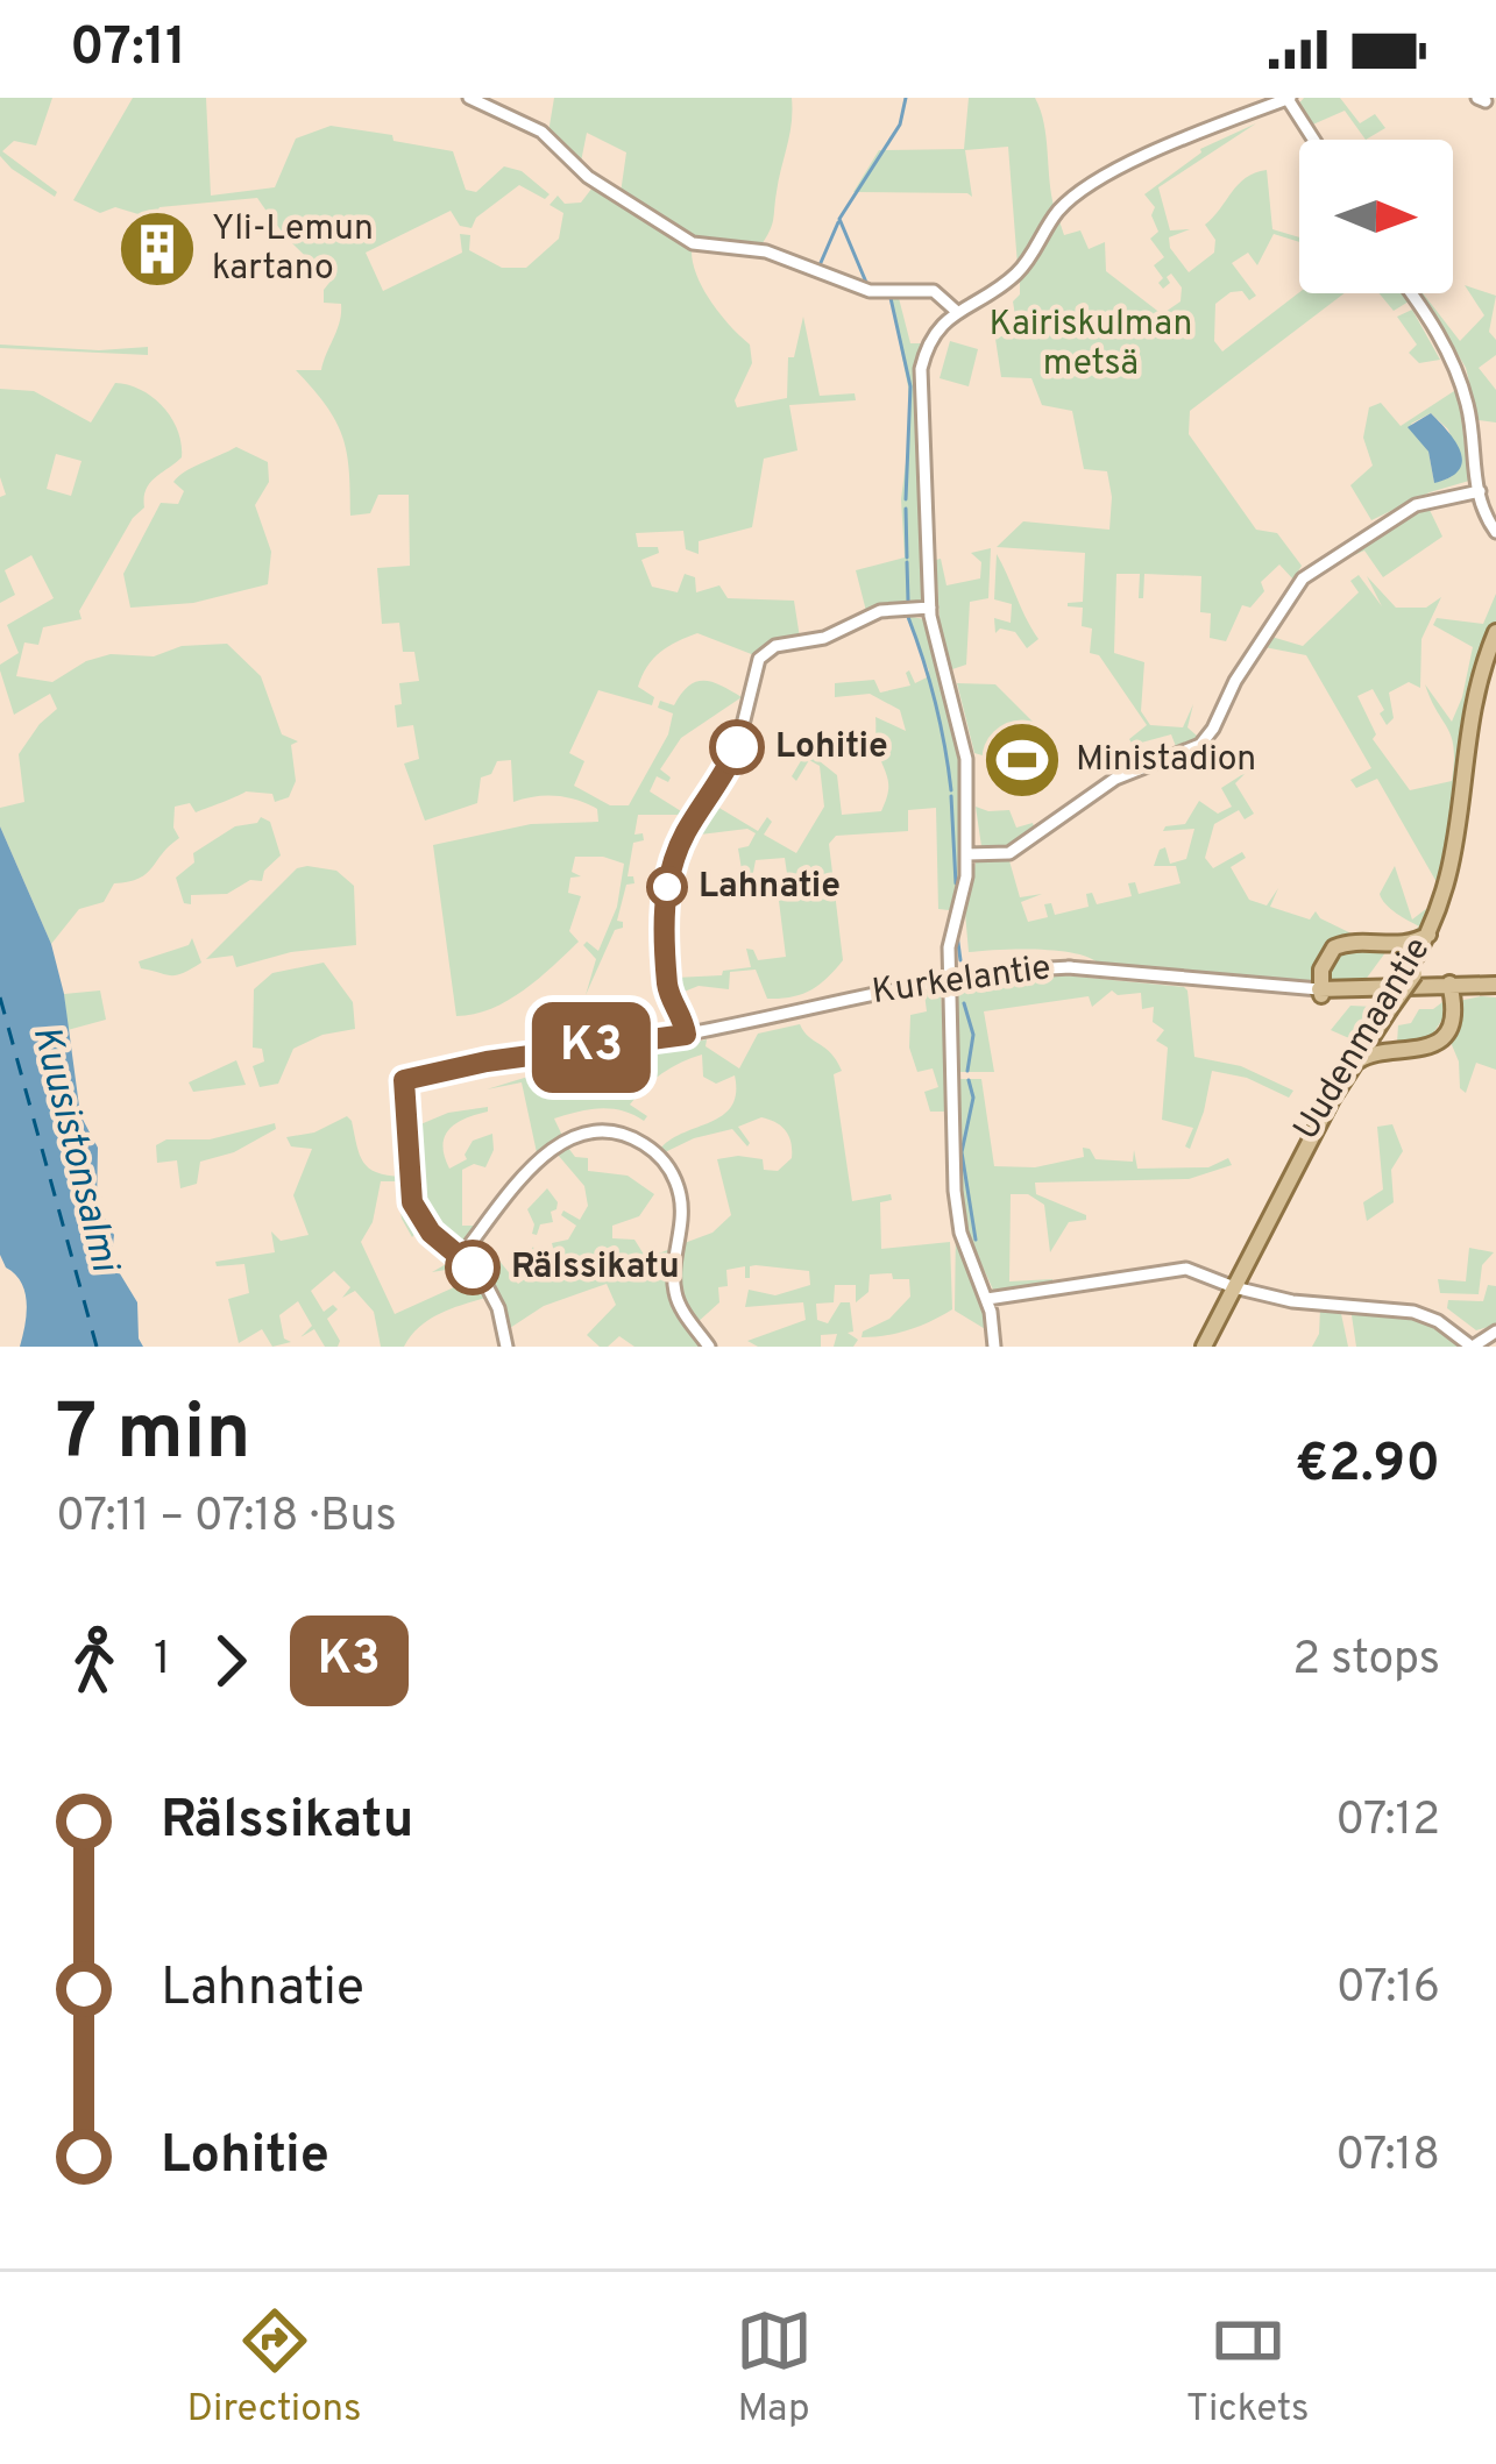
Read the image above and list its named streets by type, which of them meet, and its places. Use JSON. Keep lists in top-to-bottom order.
{
  "streets": {
    "main road": ["Kurkelantie", "Uudenmaantie"]
  },
  "water": ["Kuusistonsalmi"],
  "parks": ["Kairiskulman metsä"],
  "places": {
    "building": ["Yli-Lemun kartano"],
    "other": ["Lohitie", "Lahnatie", "Rälssikatu"],
    "sports": ["Ministadion"]
  },
  "lines": ["bus line K3"],
  "north": "right",
  "page": {
    "status": "07:11",
    "on_map": "K3",
    "heading": ["7 min", "07:11 – 07:18 · Bus", "€2.90"],
    "legs": ["1", "K3", "2 stops"],
    "list": [
      {
        "name": "Rälssikatu",
        "value": "07:12"
      },
      {
        "name": "Lahnatie",
        "value": "07:16"
      },
      {
        "name": "Lohitie",
        "value": "07:18"
      }
    ],
    "tabs": ["Directions", "Map", "Tickets"]
  }
}
